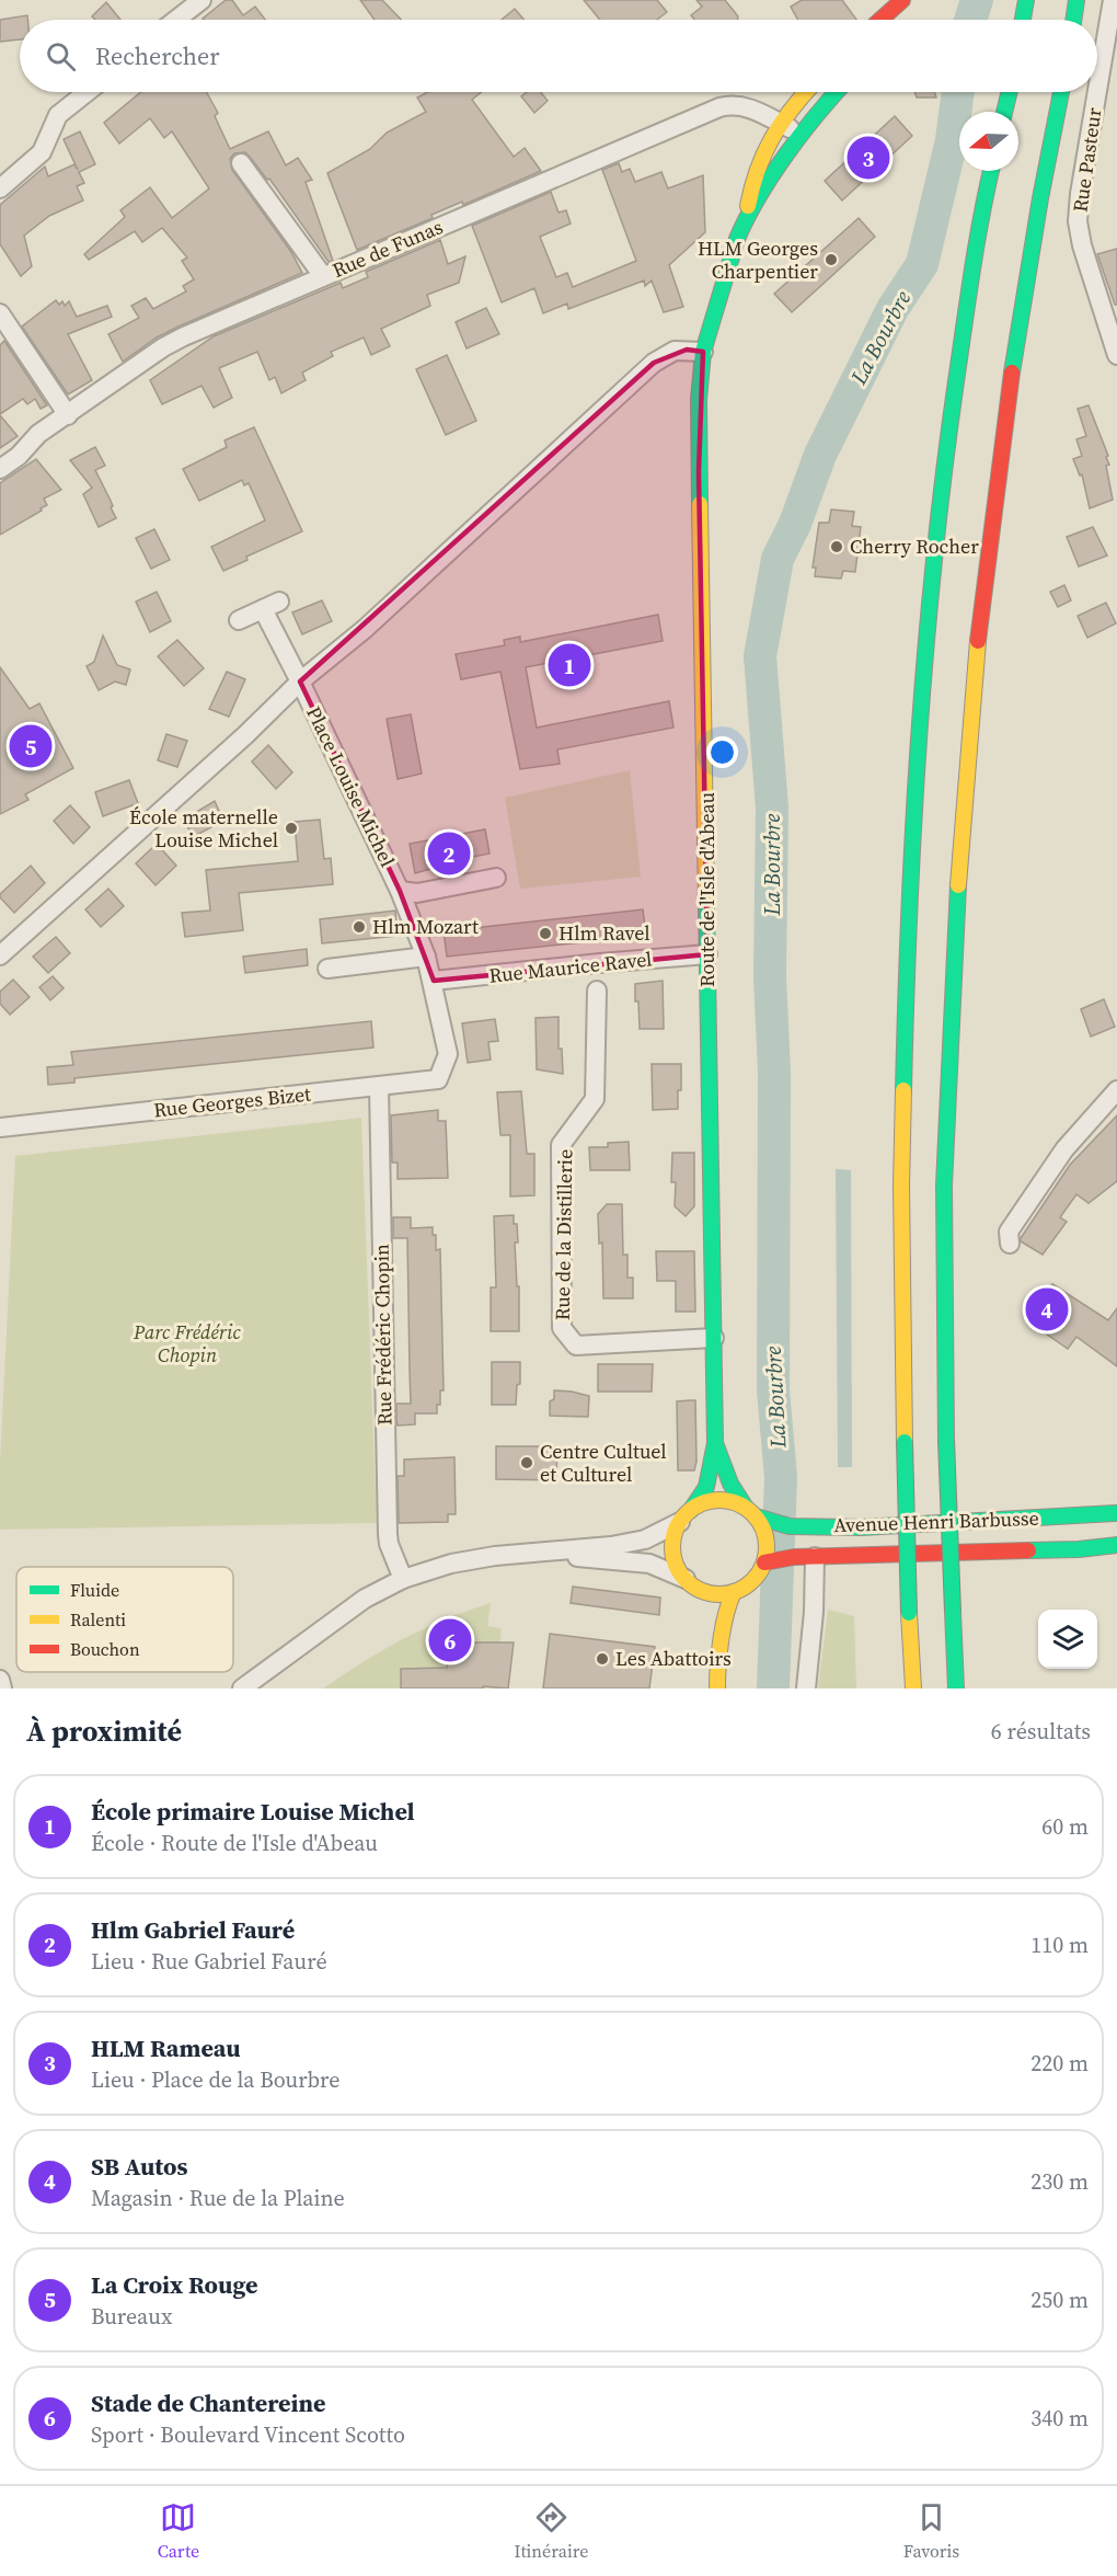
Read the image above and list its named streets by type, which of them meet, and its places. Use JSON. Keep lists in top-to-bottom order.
{
  "streets": {
    "main road": ["Route de l'Isle d'Abeau", "Avenue Henri Barbusse"],
    "street": [
      "Rue Pasteur",
      "Rue de Funas",
      "Place Louise Michel",
      "Rue Maurice Ravel",
      "Rue Georges Bizet",
      "Rue de la Distillerie",
      "Rue Frédéric Chopin"
    ]
  },
  "crossings": [
    ["Rue de Funas", "Route de l'Isle d'Abeau"],
    ["Place Louise Michel", "Rue Maurice Ravel"],
    ["Place Louise Michel", "Rue Georges Bizet"],
    ["Route de l'Isle d'Abeau", "Rue Maurice Ravel"],
    ["Route de l'Isle d'Abeau", "Rue de la Distillerie"],
    ["Route de l'Isle d'Abeau", "Avenue Henri Barbusse"],
    ["Rue Georges Bizet", "Rue Frédéric Chopin"]
  ],
  "water": ["La Bourbre"],
  "parks": ["Parc Frédéric Chopin"],
  "places": [
    "HLM Georges Charpentier",
    "Cherry Rocher",
    "École maternelle Louise Michel",
    "Hlm Mozart",
    "Hlm Ravel",
    "Centre Cultuel et Culturel",
    "Les Abattoirs"
  ],
  "legend": ["Fluide", "Ralenti", "Bouchon"],
  "north": "left",
  "page": {
    "search": "Rechercher",
    "pins": [
      "3",
      "1",
      "5",
      "2",
      "4",
      "6"
    ],
    "heading": ["À proximité", "6 résultats"],
    "list": [
      {
        "mark": "1",
        "name": "École primaire Louise Michel",
        "note": "École · Route de l'Isle d'Abeau",
        "value": "60 m"
      },
      {
        "mark": "2",
        "name": "Hlm Gabriel Fauré",
        "note": "Lieu · Rue Gabriel Fauré",
        "value": "110 m"
      },
      {
        "mark": "3",
        "name": "HLM Rameau",
        "note": "Lieu · Place de la Bourbre",
        "value": "220 m"
      },
      {
        "mark": "4",
        "name": "SB Autos",
        "note": "Magasin · Rue de la Plaine",
        "value": "230 m"
      },
      {
        "mark": "5",
        "name": "La Croix Rouge",
        "note": "Bureaux",
        "value": "250 m"
      },
      {
        "mark": "6",
        "name": "Stade de Chantereine",
        "note": "Sport · Boulevard Vincent Scotto",
        "value": "340 m"
      }
    ],
    "nav": ["Carte", "Itinéraire", "Favoris"]
  }
}
